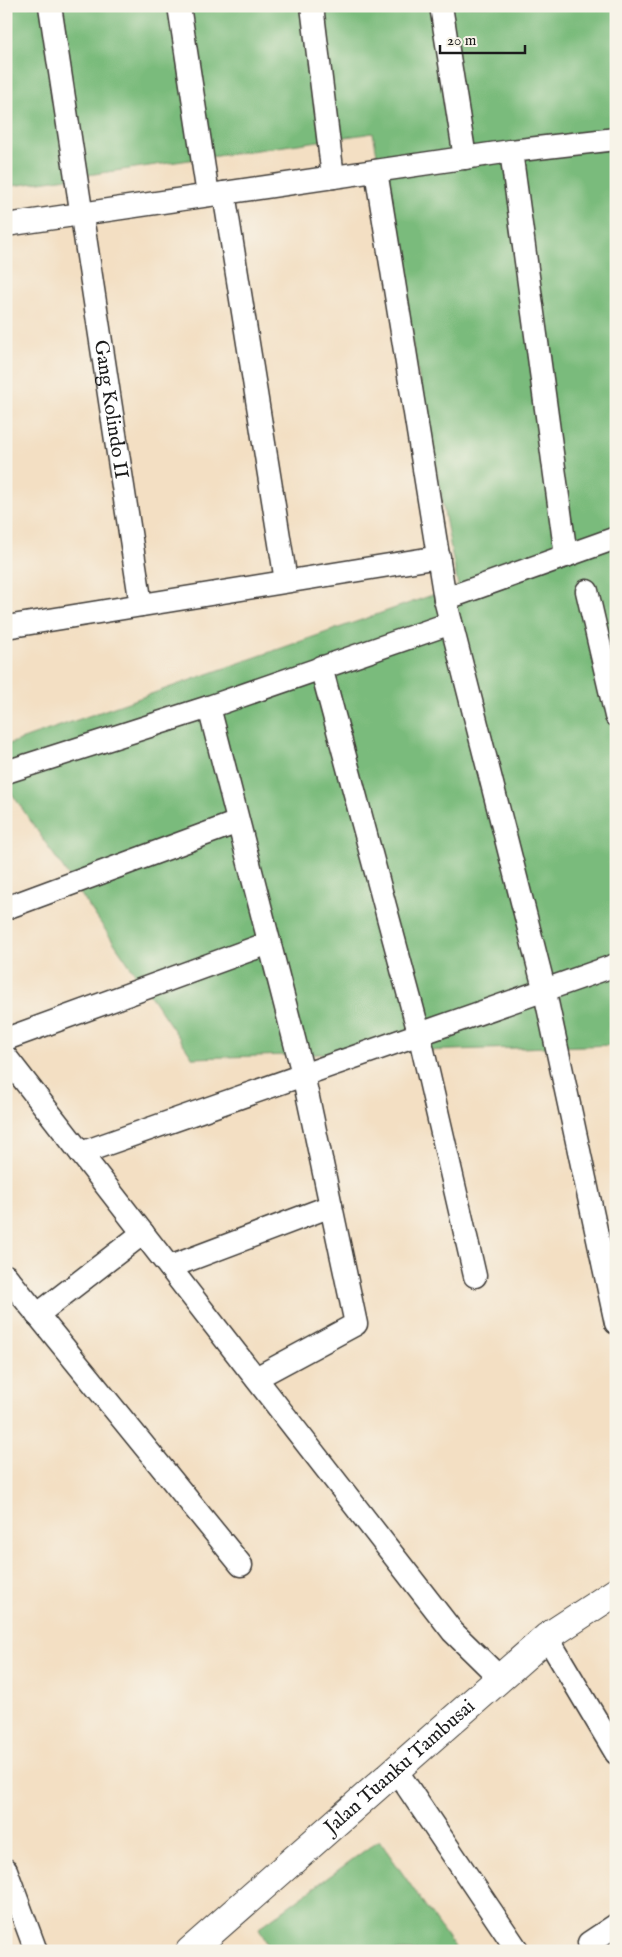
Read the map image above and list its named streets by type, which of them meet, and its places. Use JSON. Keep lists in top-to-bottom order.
{
  "streets": {
    "main road": ["Jalan Tuanku Tambusai"],
    "street": ["Gang Kolindo II"]
  },
  "scale_bar": "20 m"
}
